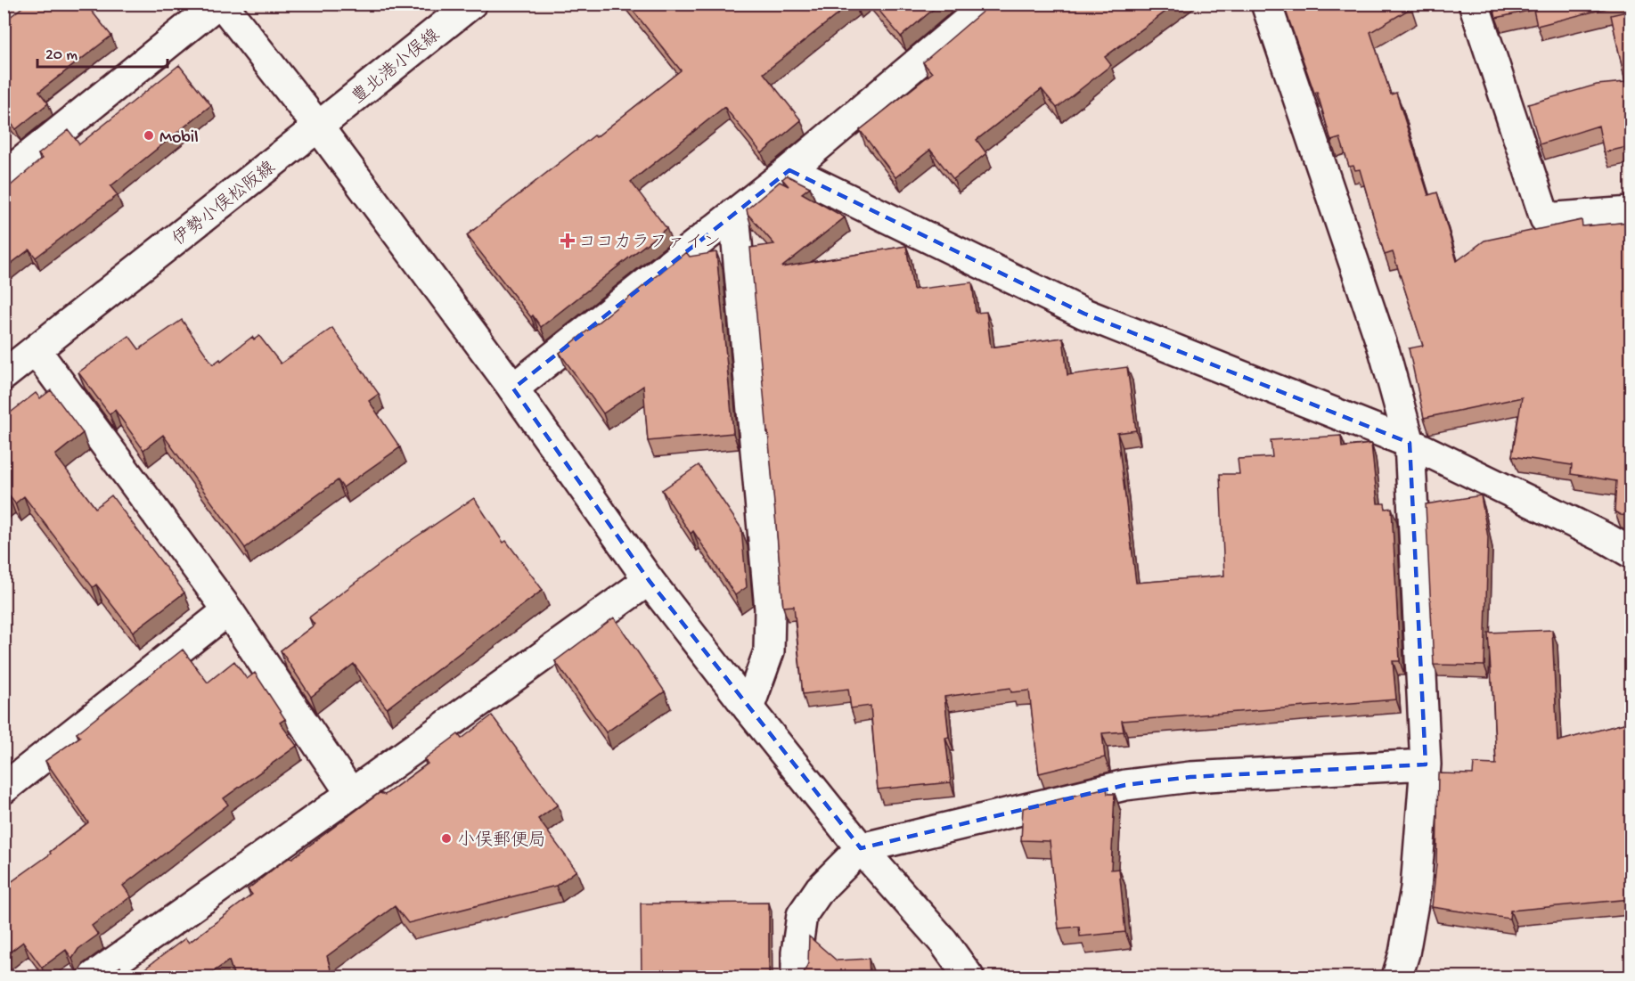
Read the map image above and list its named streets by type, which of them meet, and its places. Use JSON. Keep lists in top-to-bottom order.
{
  "streets": {
    "street": ["豊北港小俣線", "伊勢小俣松阪線"]
  },
  "crossings": [
    ["豊北港小俣線", "伊勢小俣松阪線"]
  ],
  "places": {
    "other": ["Mobil", "小俣郵便局"],
    "health": ["ココカラファイン"]
  },
  "scale_bar": "20 m"
}
